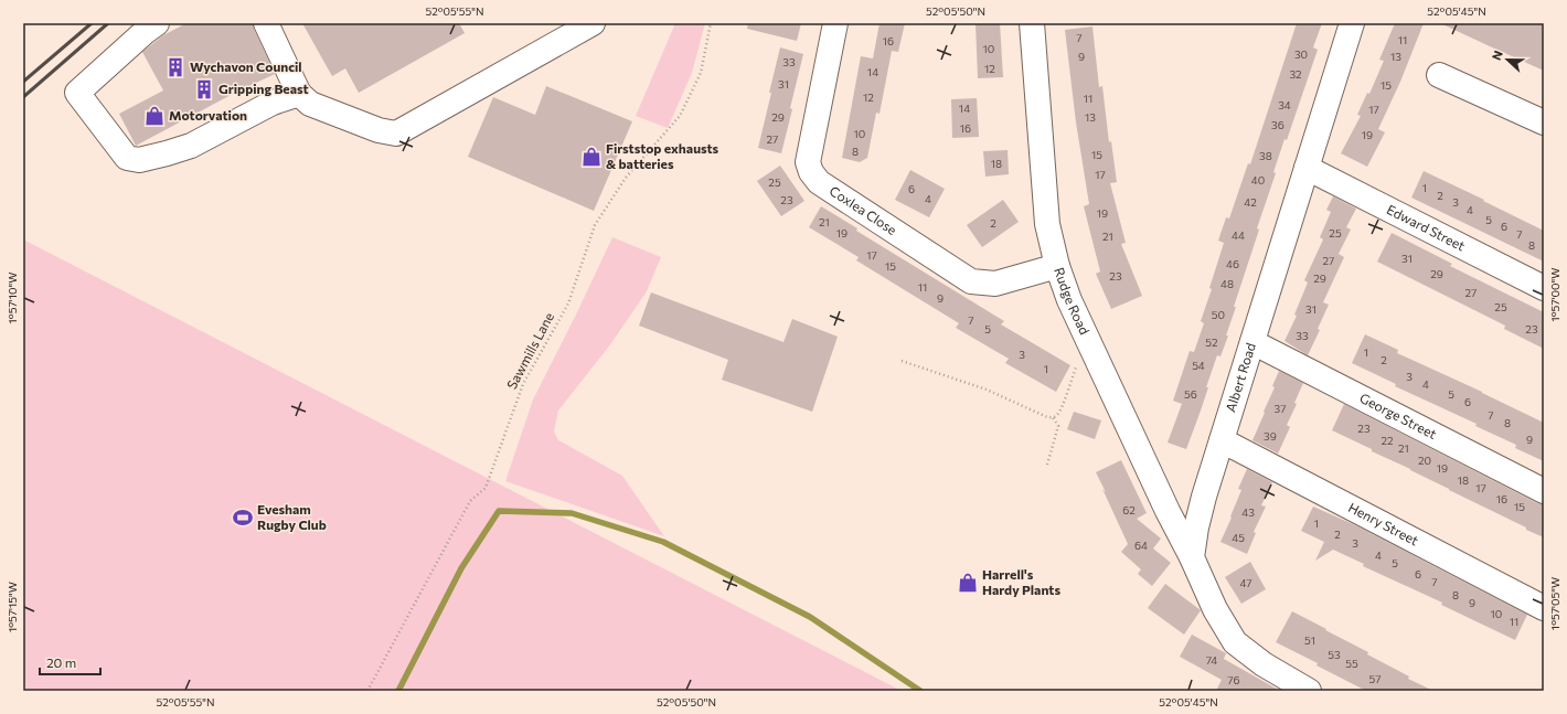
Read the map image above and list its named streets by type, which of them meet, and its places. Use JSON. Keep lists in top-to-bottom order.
{
  "streets": {
    "street": [
      "Coxlea Close",
      "Edward Street",
      "Rudge Road",
      "Albert Road",
      "George Street",
      "Henry Street"
    ],
    "path": ["Sawmills Lane"]
  },
  "crossings": [
    ["Coxlea Close", "Rudge Road"],
    ["Edward Street", "Albert Road"],
    ["Rudge Road", "Albert Road"],
    ["Albert Road", "George Street"],
    ["Albert Road", "Henry Street"]
  ],
  "places": {
    "building": ["Wychavon Council", "Gripping Beast"],
    "shop": ["Motorvation", "Firststop exhausts & batteries", "Harrell's Hardy Plants"],
    "sports": ["Evesham Rugby Club"]
  },
  "house_numbers": [
    "7",
    "11",
    "16",
    "10",
    "30",
    "9",
    "13",
    "33",
    "12",
    "14",
    "32",
    "31",
    "15",
    "12",
    "11",
    "34",
    "14",
    "17",
    "29",
    "13",
    "36",
    "16",
    "10",
    "19",
    "27",
    "8",
    "15",
    "38",
    "18",
    "17",
    "40",
    "25",
    "1",
    "6",
    "2",
    "4",
    "23",
    "42",
    "3",
    "4",
    "19",
    "5",
    "21",
    "2",
    "6",
    "19",
    "25",
    "7",
    "44",
    "21",
    "8",
    "17",
    "31",
    "27",
    "46",
    "15",
    "29",
    "23",
    "29",
    "48",
    "11",
    "27",
    "9",
    "25",
    "31",
    "50",
    "7",
    "5",
    "23",
    "33",
    "52",
    "1",
    "3",
    "2",
    "54",
    "1",
    "3",
    "4",
    "56",
    "5",
    "6",
    "37",
    "7",
    "8",
    "23",
    "39",
    "9",
    "22",
    "21",
    "20",
    "19",
    "18",
    "17",
    "16",
    "15",
    "62",
    "43",
    "1",
    "2",
    "45",
    "3",
    "64",
    "4",
    "5",
    "6",
    "7",
    "47",
    "8",
    "9",
    "10",
    "11",
    "51",
    "53",
    "74",
    "55",
    "57",
    "76"
  ],
  "scale_bar": "20 m",
  "north": "left",
  "coordinates": [
    "52°05'55\"N",
    "52°05'50\"N",
    "52°05'45\"N",
    "1°57'00\"W",
    "1°57'10\"W",
    "1°57'05\"W",
    "1°57'15\"W"
  ]
}
